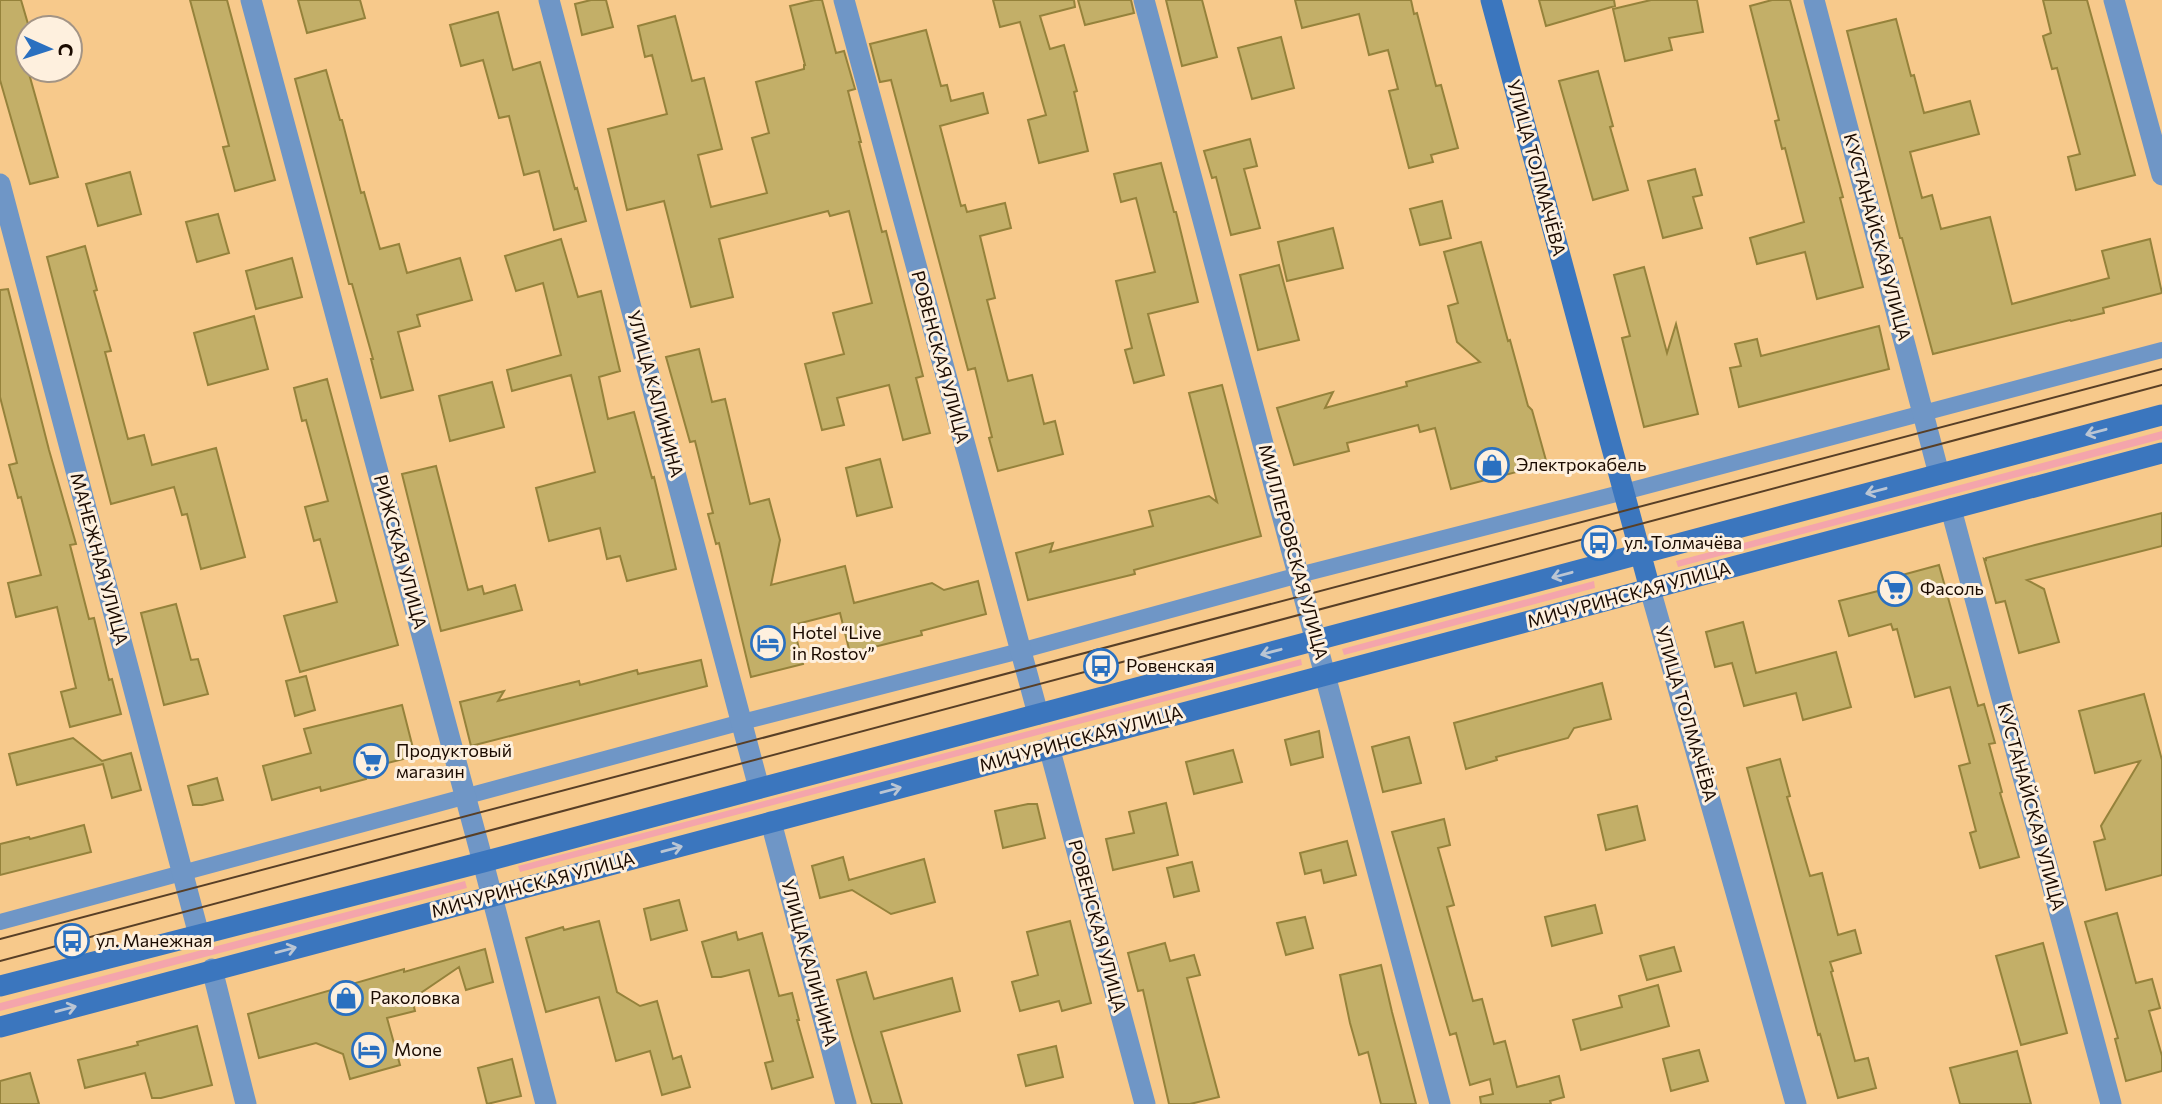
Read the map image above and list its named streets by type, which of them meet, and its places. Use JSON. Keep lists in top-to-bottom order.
{
  "streets": {
    "main road": ["УЛИЦА ТОЛМАЧЁВА", "МИЧУРИНСКАЯ УЛИЦА"],
    "street": [
      "КУСТАНАЙСКАЯ УЛИЦА",
      "РОВЕНСКАЯ УЛИЦА",
      "УЛИЦА КАЛИНИНА",
      "РИЖСКАЯ УЛИЦА",
      "МИЛЛЕРОВСКАЯ УЛИЦА",
      "МАНЕЖНАЯ УЛИЦА"
    ]
  },
  "crossings": [
    ["УЛИЦА ТОЛМАЧЁВА", "МИЧУРИНСКАЯ УЛИЦА"],
    ["КУСТАНАЙСКАЯ УЛИЦА", "МИЧУРИНСКАЯ УЛИЦА"],
    ["РОВЕНСКАЯ УЛИЦА", "МИЧУРИНСКАЯ УЛИЦА"],
    ["УЛИЦА КАЛИНИНА", "МИЧУРИНСКАЯ УЛИЦА"],
    ["РИЖСКАЯ УЛИЦА", "МИЧУРИНСКАЯ УЛИЦА"],
    ["МИЛЛЕРОВСКАЯ УЛИЦА", "МИЧУРИНСКАЯ УЛИЦА"],
    ["МАНЕЖНАЯ УЛИЦА", "МИЧУРИНСКАЯ УЛИЦА"]
  ],
  "places": {
    "shop": ["Электрокабель", "Раколовка"],
    "bus stop": ["ул. Толмачёва", "Ровенская", "ул. Манежная"],
    "supermarket": ["Фасоль", "Продуктовый магазин"],
    "hotel": ["Hotel “Live in Rostov”", "Mone"]
  },
  "north": "right"
}
